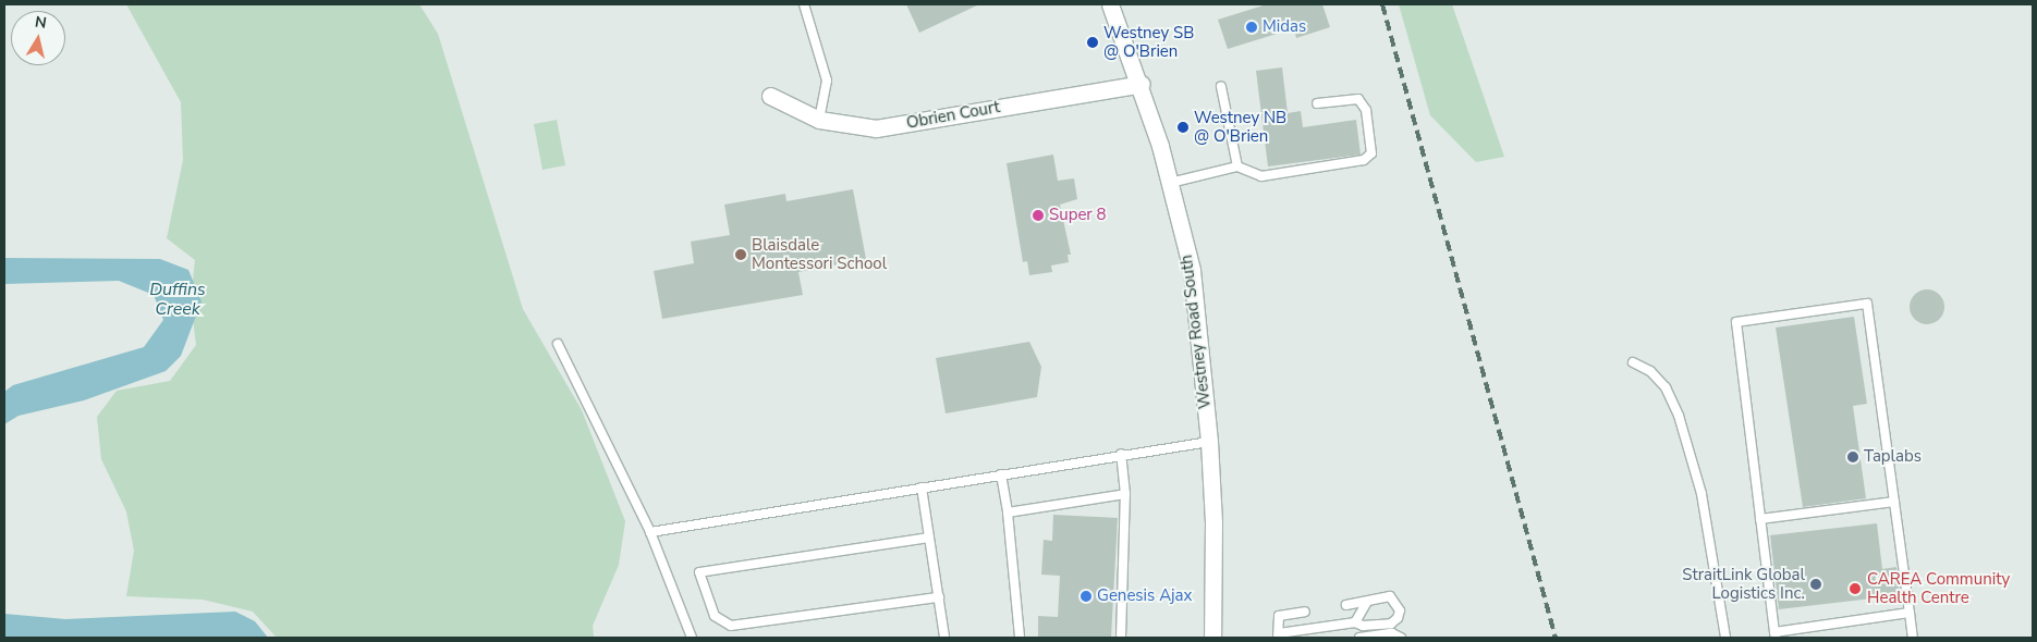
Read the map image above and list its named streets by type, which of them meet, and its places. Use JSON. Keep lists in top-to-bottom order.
{
  "streets": {
    "main road": ["Obrien Court", "Westney Road South"]
  },
  "crossings": [
    ["Obrien Court", "Westney Road South"]
  ],
  "water": ["Duffins Creek"],
  "places": [
    "Midas",
    "Westney SB @ O'Brien",
    "Westney NB @ O'Brien",
    "Super 8",
    "Blaisdale Montessori School",
    "Taplabs",
    "StraitLink Global Logistics Inc.",
    "CAREA Community Health Centre",
    "Genesis Ajax"
  ],
  "north": "top"
}
